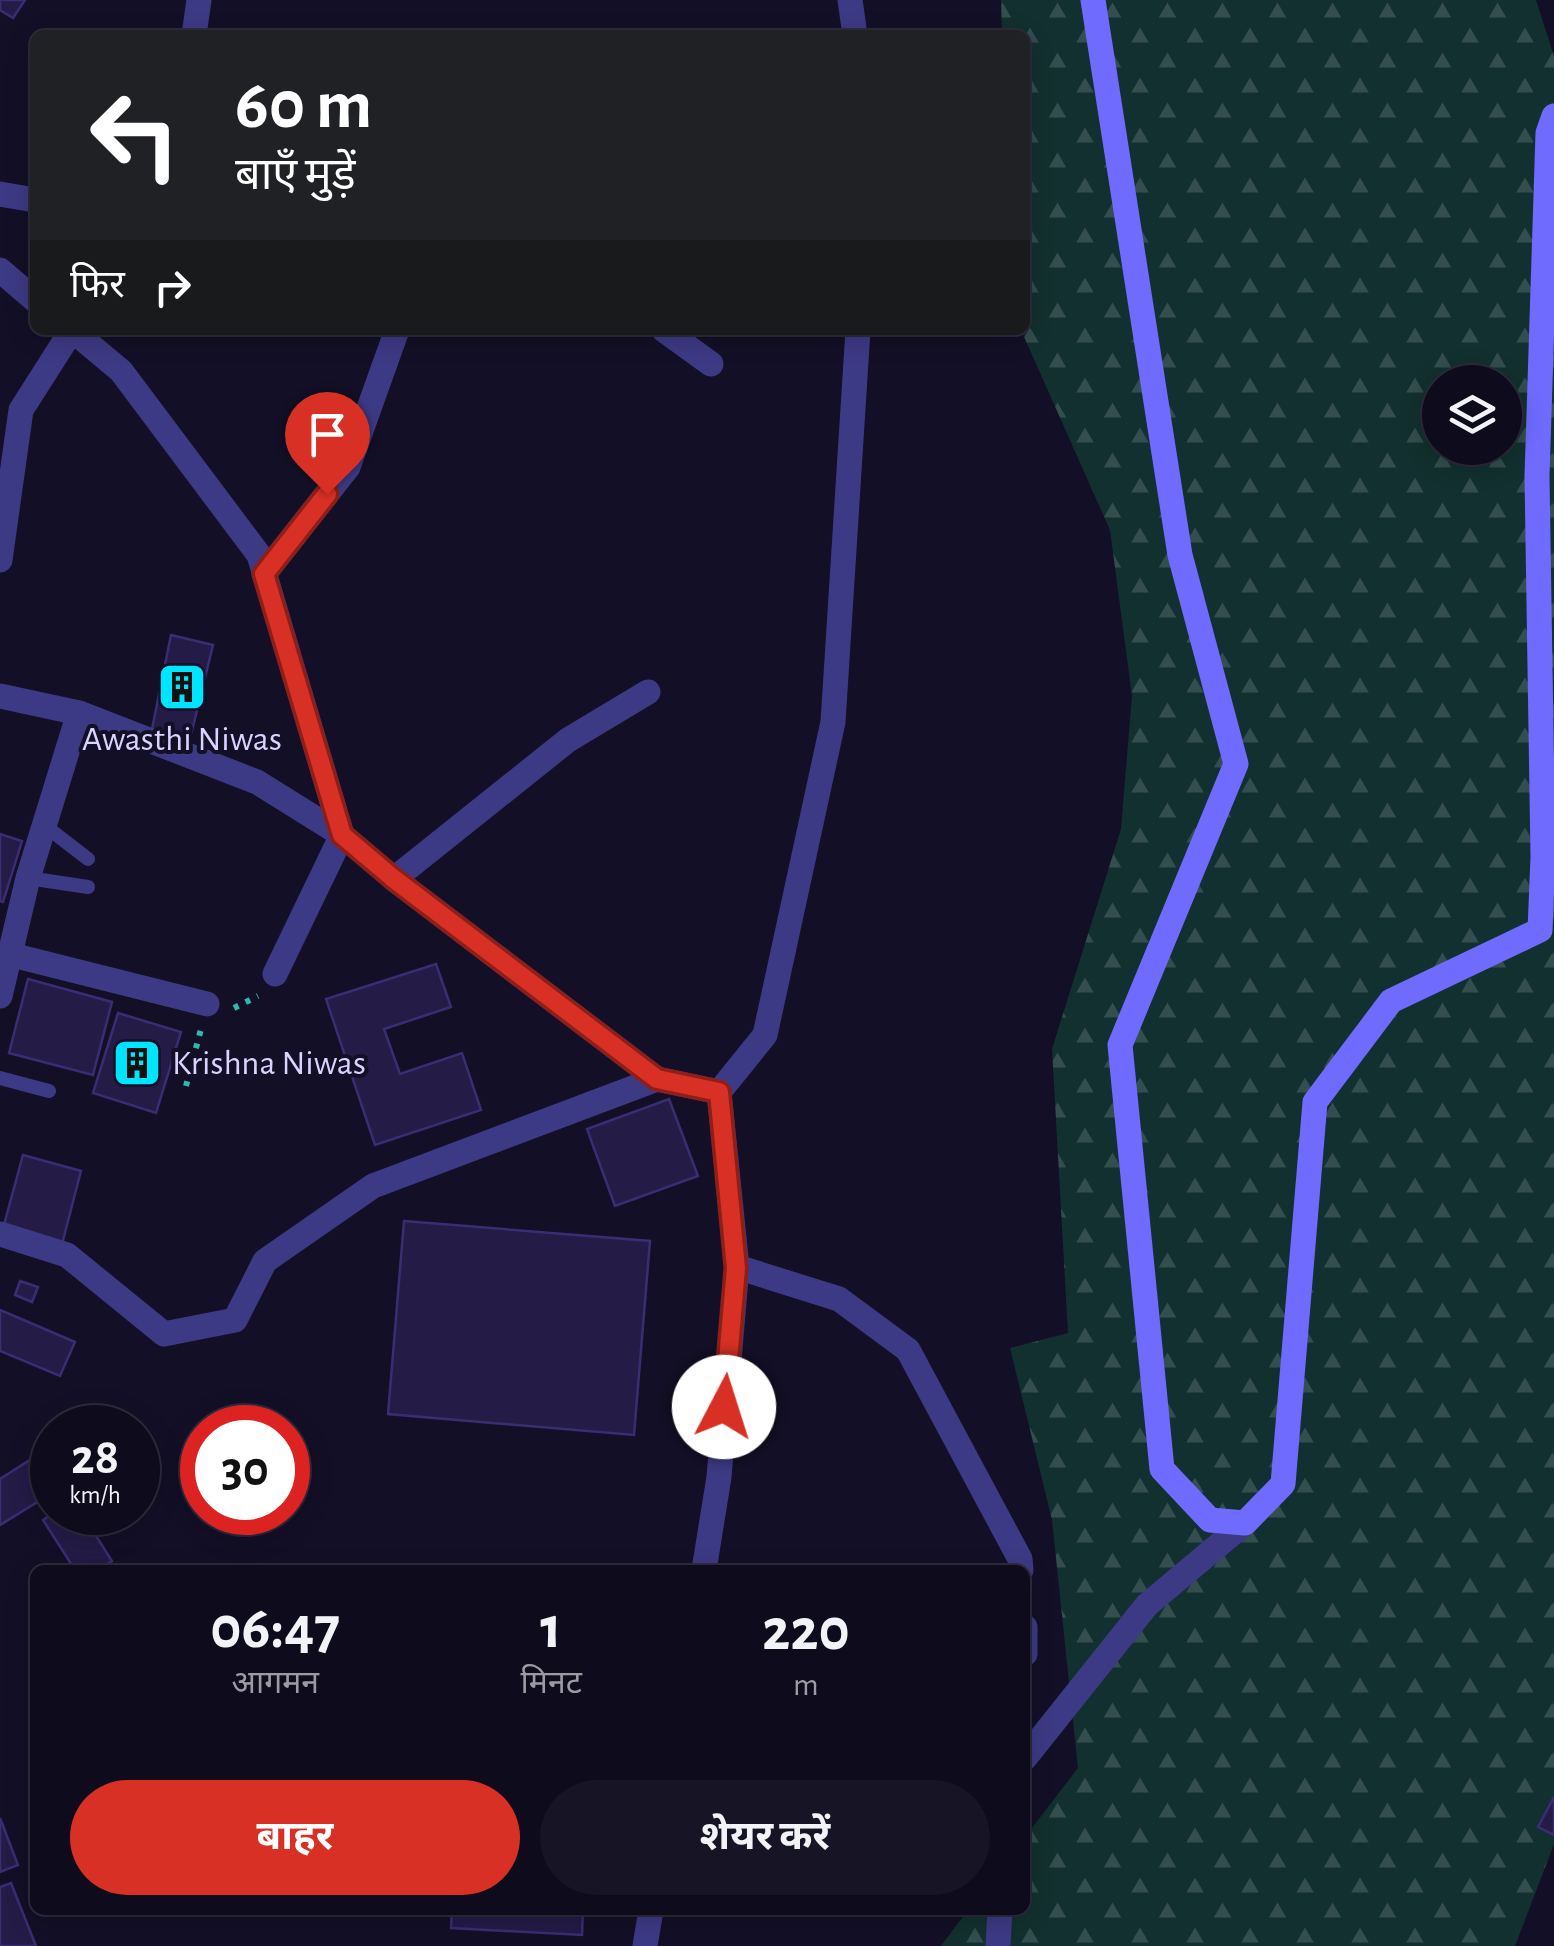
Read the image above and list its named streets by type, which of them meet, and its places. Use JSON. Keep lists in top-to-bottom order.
{
  "places": {
    "building": ["Awasthi Niwas", "Krishna Niwas"]
  },
  "page": {
    "turn": ["60 m", "बाएँ मुड़ें"],
    "then": "फिर",
    "speed": "28 km/h",
    "limit": "30",
    "eta": [
      "06:47",
      "आगमन",
      "1",
      "मिनट",
      "220",
      "m"
    ],
    "buttons": ["बाहर", "शेयर करें"]
  }
}
